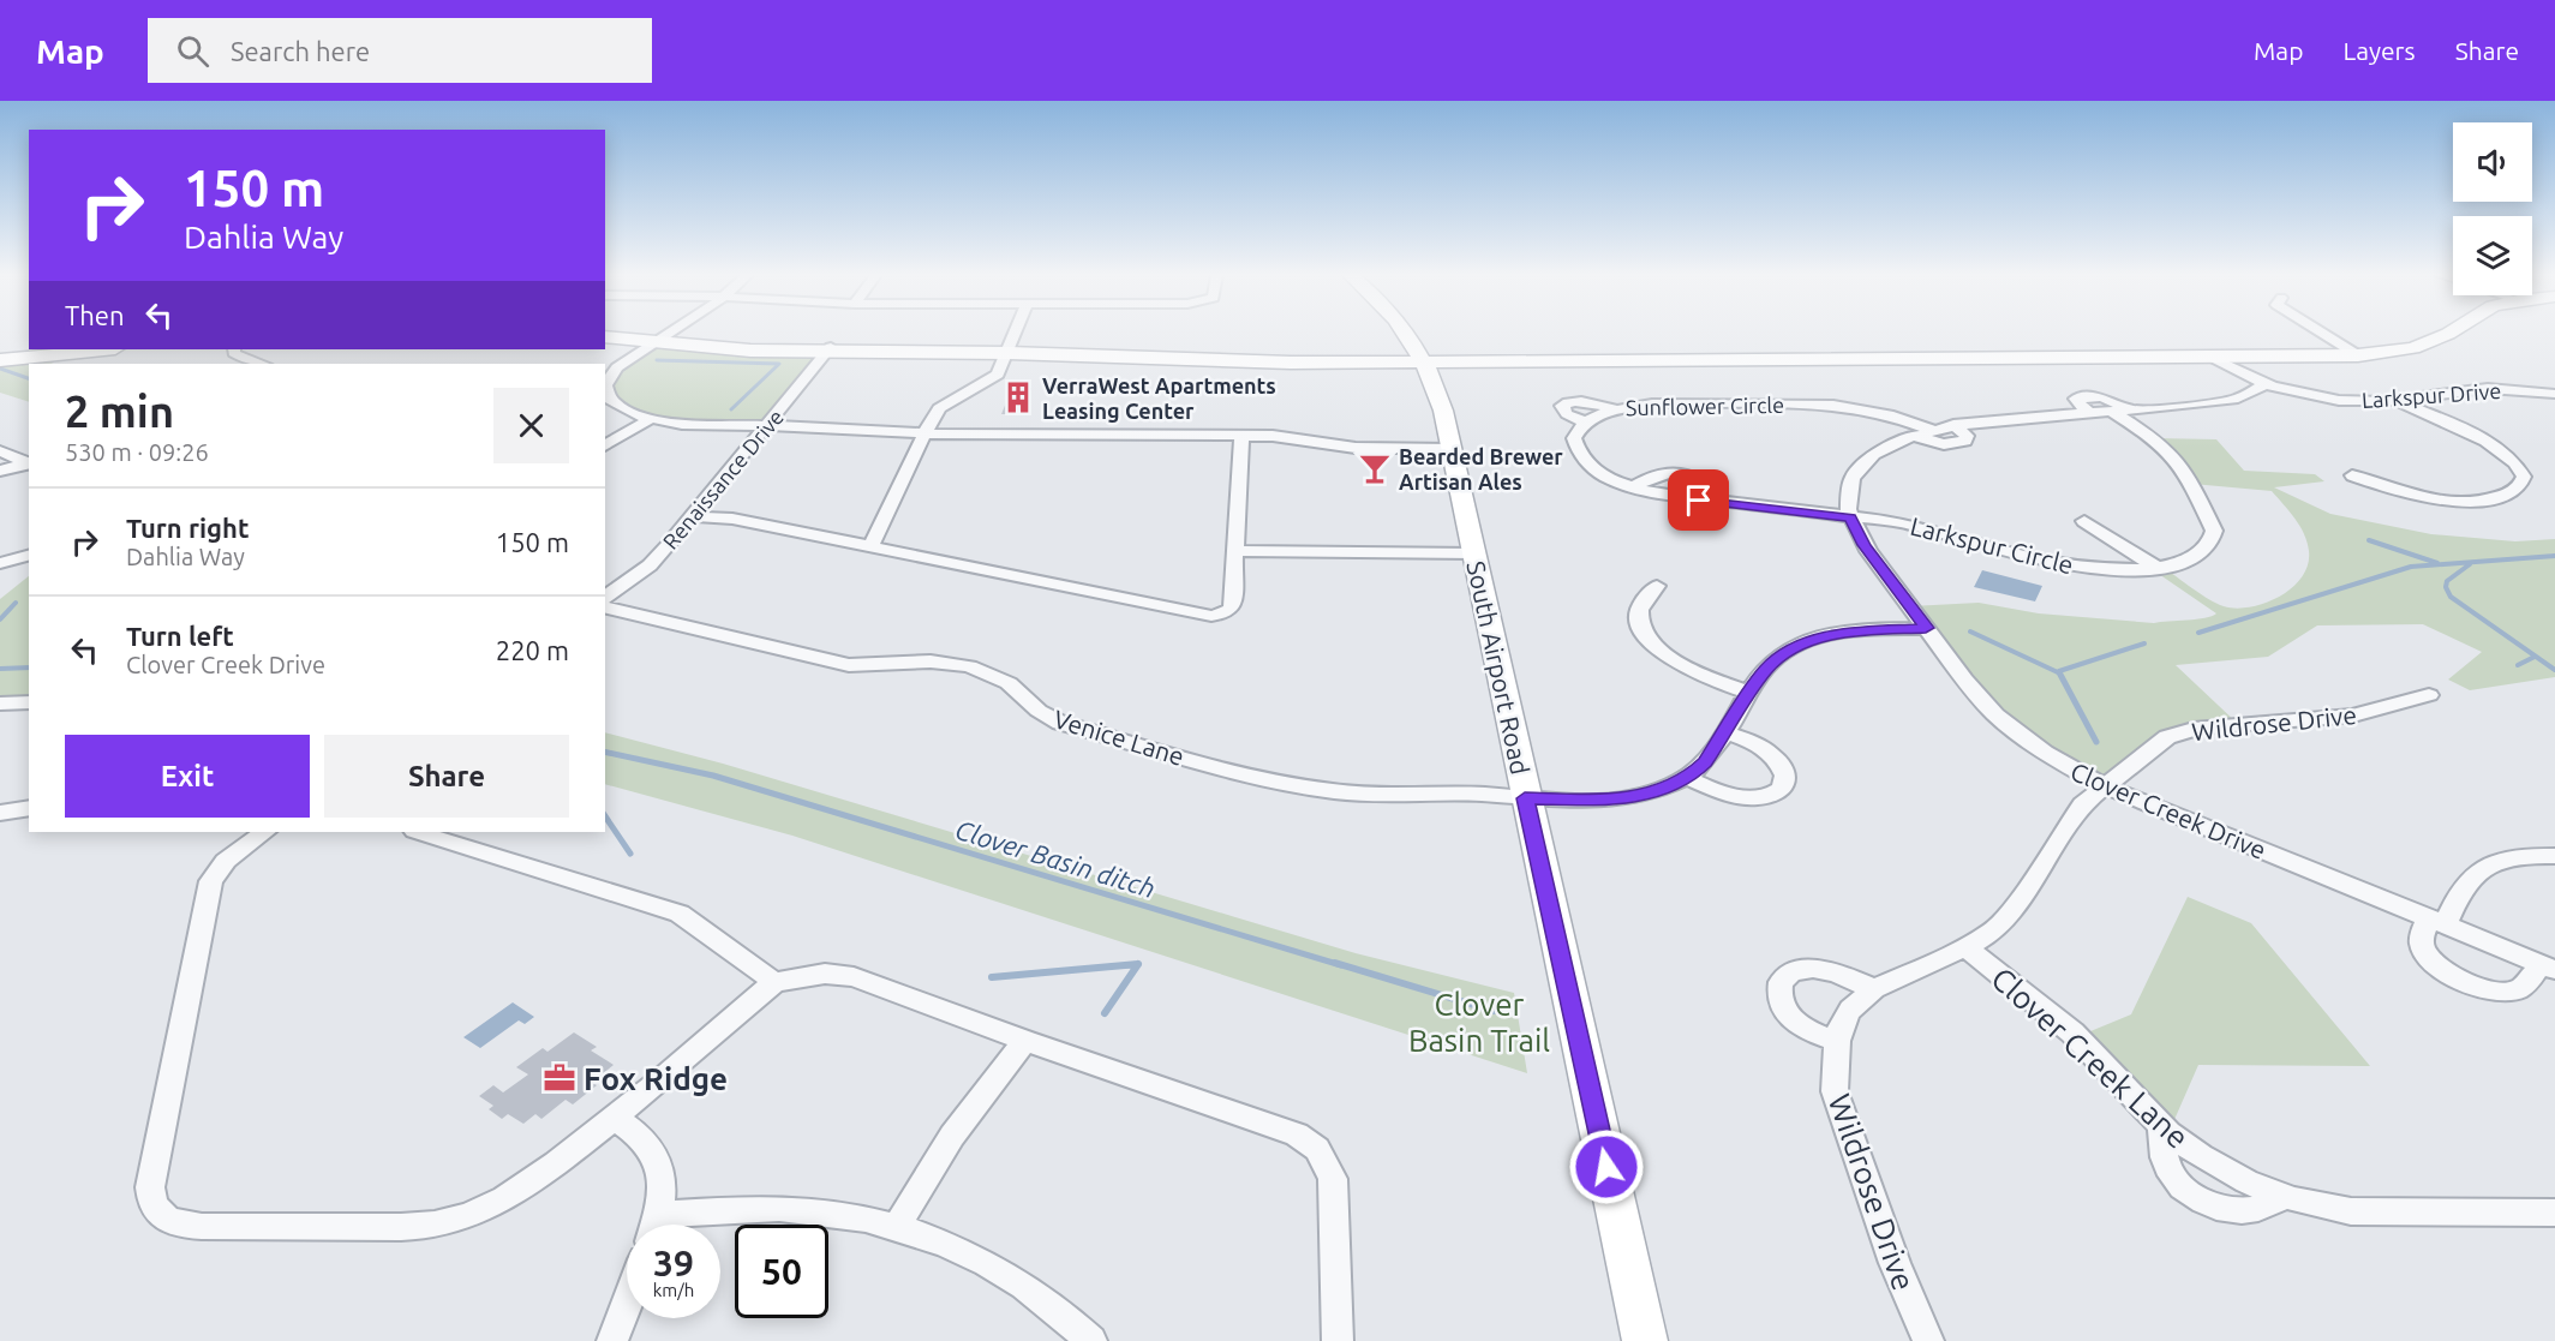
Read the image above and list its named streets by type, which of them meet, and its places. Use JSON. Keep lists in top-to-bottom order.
{
  "streets": {
    "street": [
      "Larkspur Drive",
      "Sunflower Circle",
      "Renaissance Drive",
      "Larkspur Circle",
      "South Airport Road",
      "Wildrose Drive",
      "Venice Lane",
      "Clover Creek Drive",
      "Clover Creek Lane"
    ]
  },
  "crossings": [
    ["Larkspur Drive", "Clover Creek Drive"],
    ["Sunflower Circle", "Clover Creek Drive"],
    ["Larkspur Circle", "Clover Creek Drive"],
    ["South Airport Road", "Venice Lane"],
    ["Wildrose Drive", "Clover Creek Drive"],
    ["Wildrose Drive", "Clover Creek Lane"]
  ],
  "water": ["Clover Basin ditch"],
  "parks": ["Clover Basin Trail"],
  "places": {
    "building": ["VerraWest Apartments Leasing Center"],
    "bar": ["Bearded Brewer Artisan Ales"],
    "office": ["Fox Ridge"]
  },
  "page": {
    "header": "Map",
    "search": "Search here",
    "nav": ["Map", "Layers", "Share"],
    "turn": ["150 m", "Dahlia Way"],
    "then": "Then",
    "heading": ["2 min", "530 m · 09:26"],
    "list": [
      {
        "name": "Turn right",
        "note": "Dahlia Way",
        "value": "150 m"
      },
      {
        "name": "Turn left",
        "note": "Clover Creek Drive",
        "value": "220 m"
      }
    ],
    "buttons": ["Exit", "Share"],
    "speed": "39 km/h",
    "limit": "50"
  }
}
